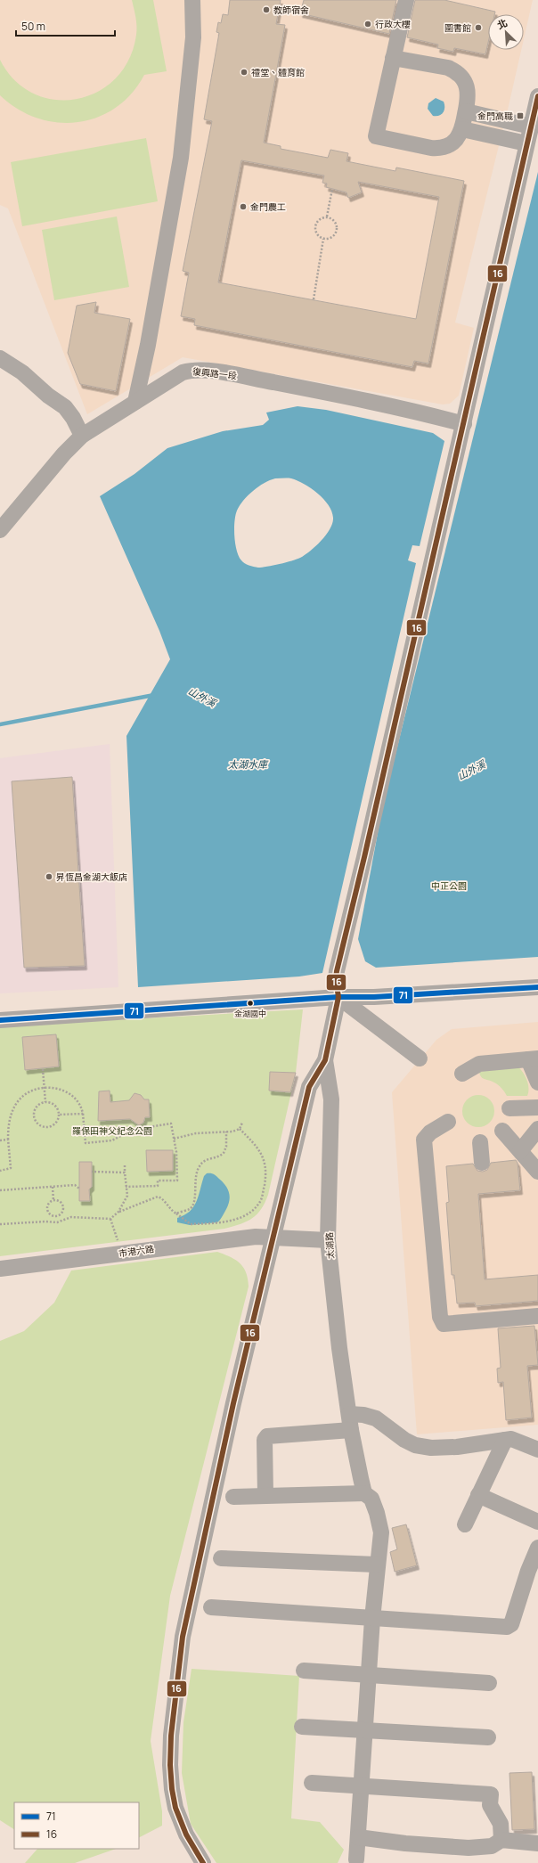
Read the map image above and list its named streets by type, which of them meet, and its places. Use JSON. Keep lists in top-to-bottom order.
{
  "streets": {
    "street": ["復興路一段", "太湖路", "市港六路"]
  },
  "crossings": [
    ["太湖路", "市港六路"]
  ],
  "water": ["山外溪", "太湖水庫"],
  "parks": ["中正公園", "羅保田神父紀念公園"],
  "places": {
    "other": [
      "教師宿舍",
      "行政大樓",
      "圖書館",
      "禮堂、體育館",
      "金門農工",
      "昇恆昌金湖大飯店",
      "金湖國中"
    ],
    "transit": ["金門高職"]
  },
  "lines": ["transit line 16", "transit line 71"],
  "legend": ["71", "16"],
  "scale_bar": "50 m",
  "north": "top left"
}
